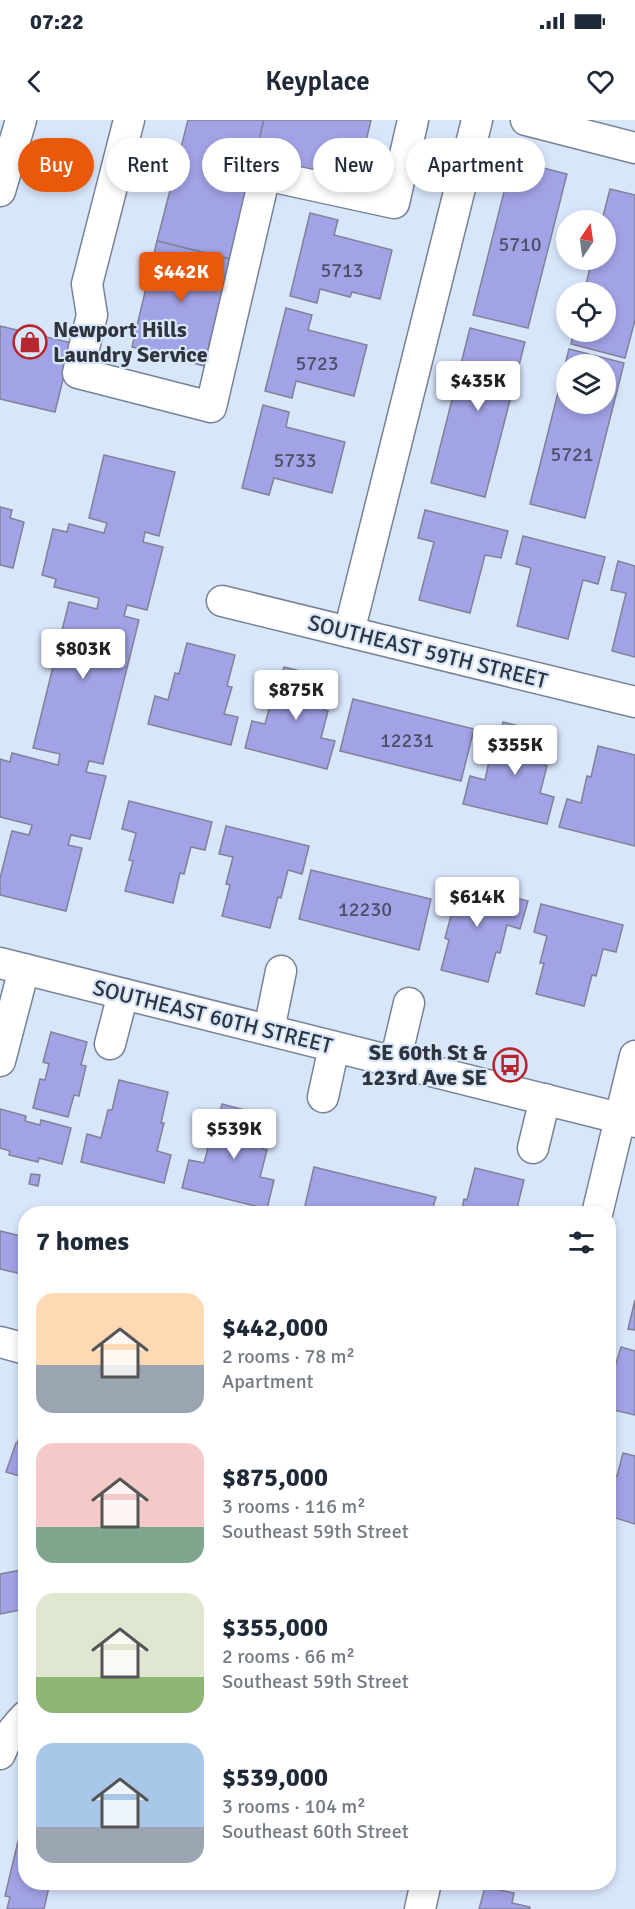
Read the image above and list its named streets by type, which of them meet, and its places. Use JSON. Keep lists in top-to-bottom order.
{
  "streets": {
    "street": ["SOUTHEAST 59TH STREET", "SOUTHEAST 60TH STREET"]
  },
  "places": {
    "shop": ["Newport Hills Laundry Service"],
    "bus stop": ["SE 60th St & 123rd Ave SE"]
  },
  "house_numbers": [
    "5710",
    "5713",
    "5723",
    "5721",
    "5733",
    "12231",
    "12230"
  ],
  "north": "top",
  "page": {
    "status": "07:22",
    "header": "Keyplace",
    "chip": [
      "Buy",
      "Rent",
      "Filters",
      "New",
      "Apartment"
    ],
    "price": [
      "$442K",
      "$435K",
      "$803K",
      "$875K",
      "$355K",
      "$614K",
      "$539K"
    ],
    "heading": "7 homes",
    "list": [
      {
        "name": "$442,000",
        "note": "2 rooms · 78 m² · Apartment"
      },
      {
        "name": "$875,000",
        "note": "3 rooms · 116 m² · Southeast 59th Street"
      },
      {
        "name": "$355,000",
        "note": "2 rooms · 66 m² · Southeast 59th Street"
      },
      {
        "name": "$539,000",
        "note": "3 rooms · 104 m² · Southeast 60th Street"
      }
    ]
  }
}
